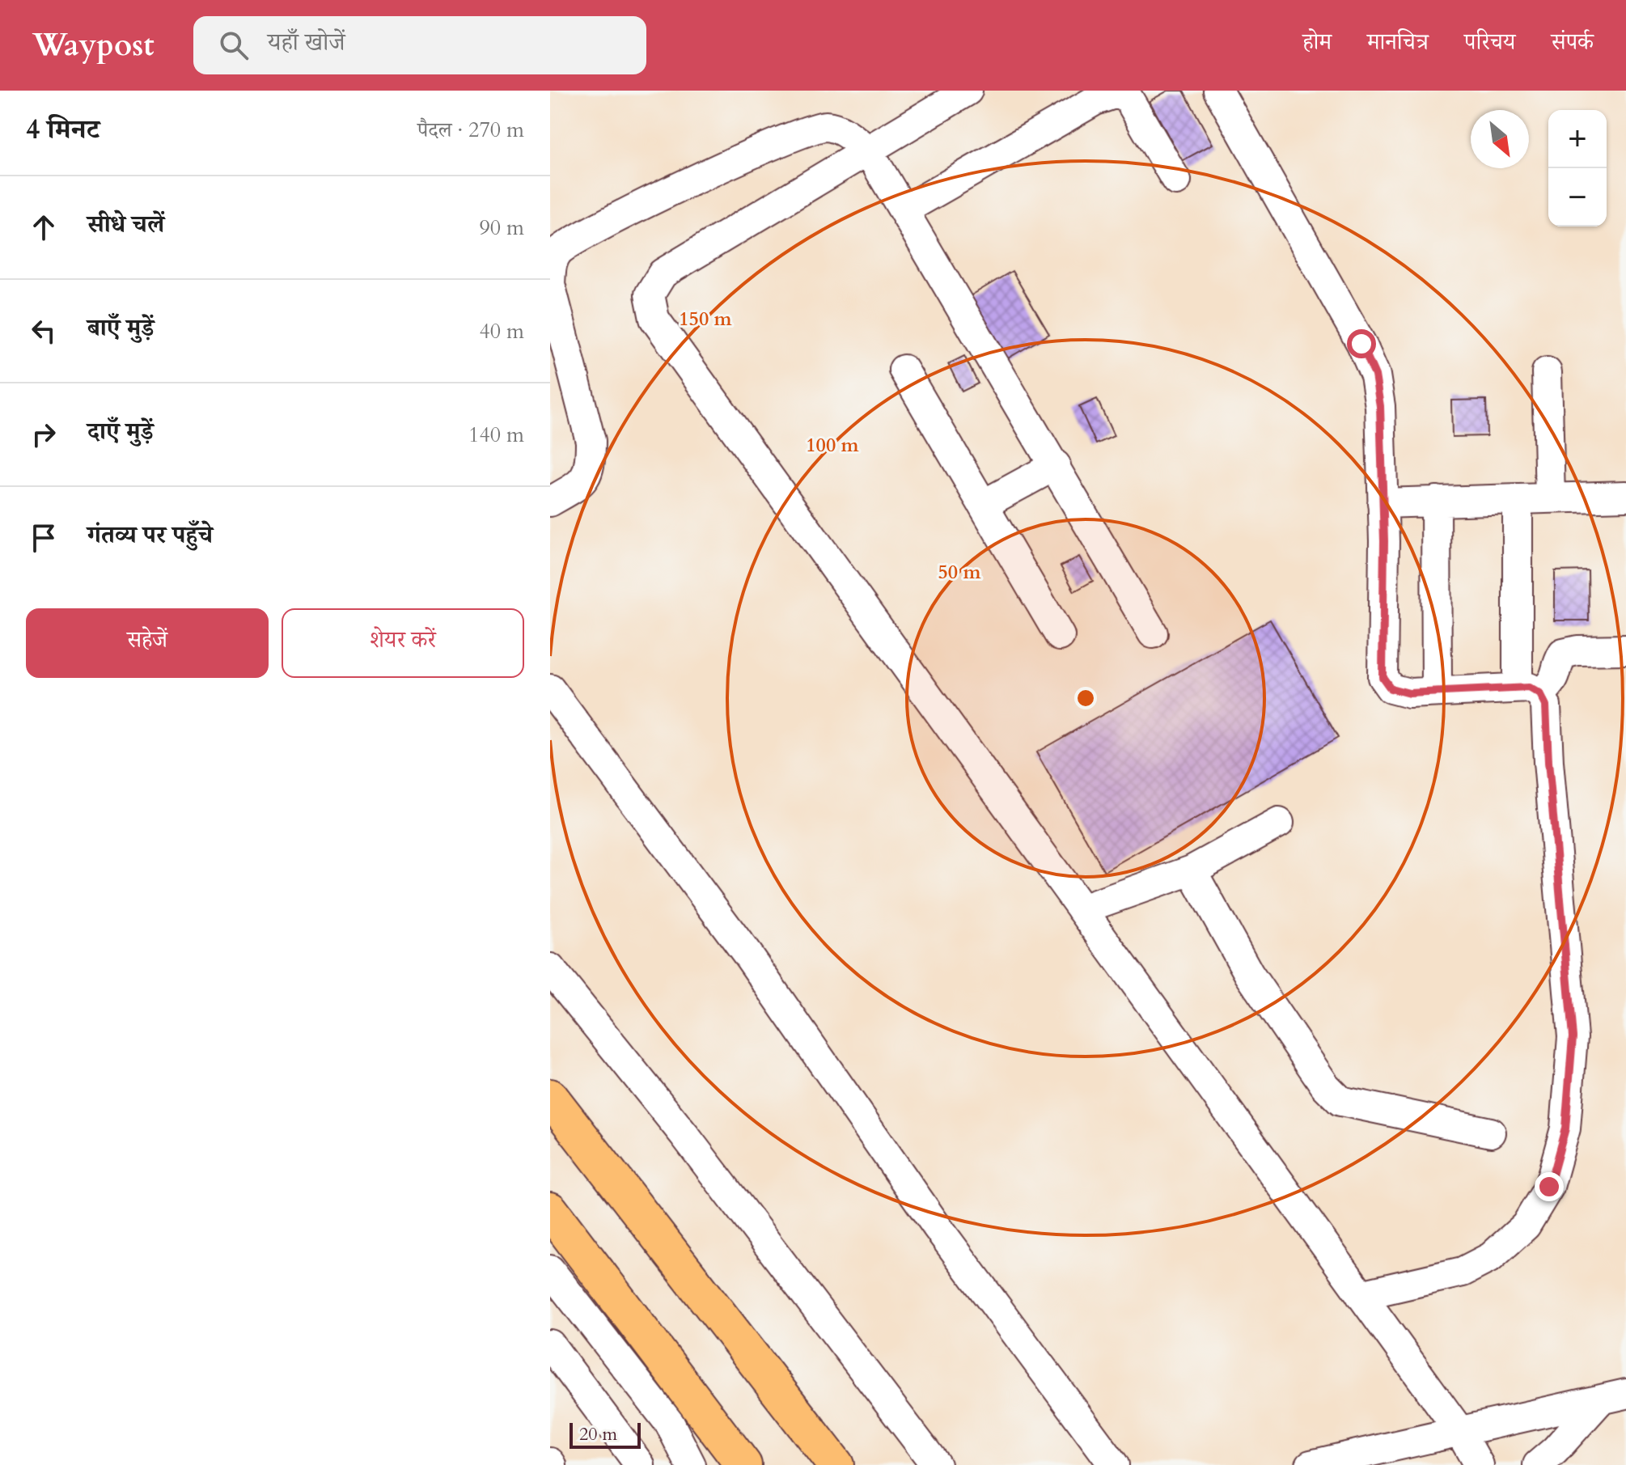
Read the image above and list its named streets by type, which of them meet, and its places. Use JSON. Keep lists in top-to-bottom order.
{
  "scale_bar": "20 m",
  "north": "bottom right",
  "page": {
    "header": "Waypost",
    "search": "यहाँ खोजें",
    "nav": [
      "होम",
      "मानचित्र",
      "परिचय",
      "संपर्क"
    ],
    "heading": ["4 मिनट", "पैदल · 270 m"],
    "map_buttons": ["+", "−"],
    "list": [
      ["सीधे चलें", "90 m"],
      ["बाएँ मुड़ें", "40 m"],
      ["दाएँ मुड़ें", "140 m"],
      "गंतव्य पर पहुँचे"
    ],
    "buttons": ["सहेजें", "शेयर करें"],
    "scale": "20 m"
  },
  "rings": ["150 m", "100 m", "50 m"]
}
